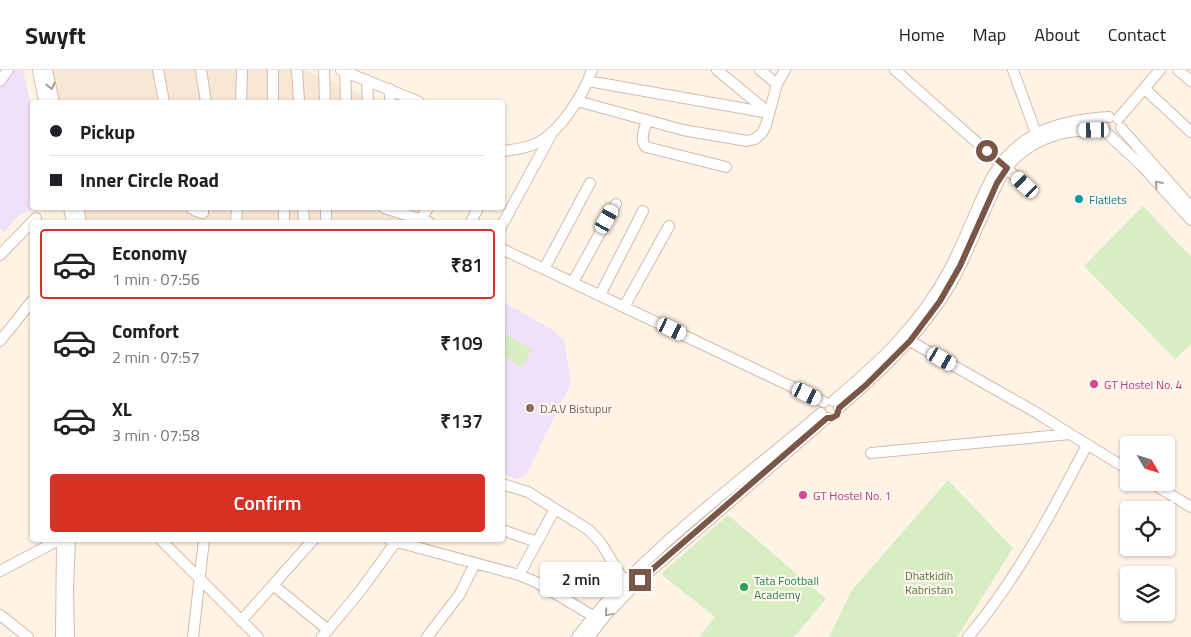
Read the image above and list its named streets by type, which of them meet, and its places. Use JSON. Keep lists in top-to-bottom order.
{
  "parks": ["Dhatkidih Kabristan"],
  "places": [
    "Flatlets",
    "GT Hostel No. 4",
    "D.A.V Bistupur",
    "GT Hostel No. 1",
    "Tata Football Academy"
  ],
  "north": "bottom right",
  "page": {
    "header": "Swyft",
    "nav": [
      "Home",
      "Map",
      "About",
      "Contact"
    ],
    "banner": ["Pickup", "Inner Circle Road"],
    "list": [
      {
        "name": "Economy",
        "note": "1 min · 07:56",
        "value": "₹81"
      },
      {
        "name": "Comfort",
        "note": "2 min · 07:57",
        "value": "₹109"
      },
      {
        "name": "XL",
        "note": "3 min · 07:58",
        "value": "₹137"
      }
    ],
    "buttons": "Confirm",
    "bubble": "2 min"
  }
}
